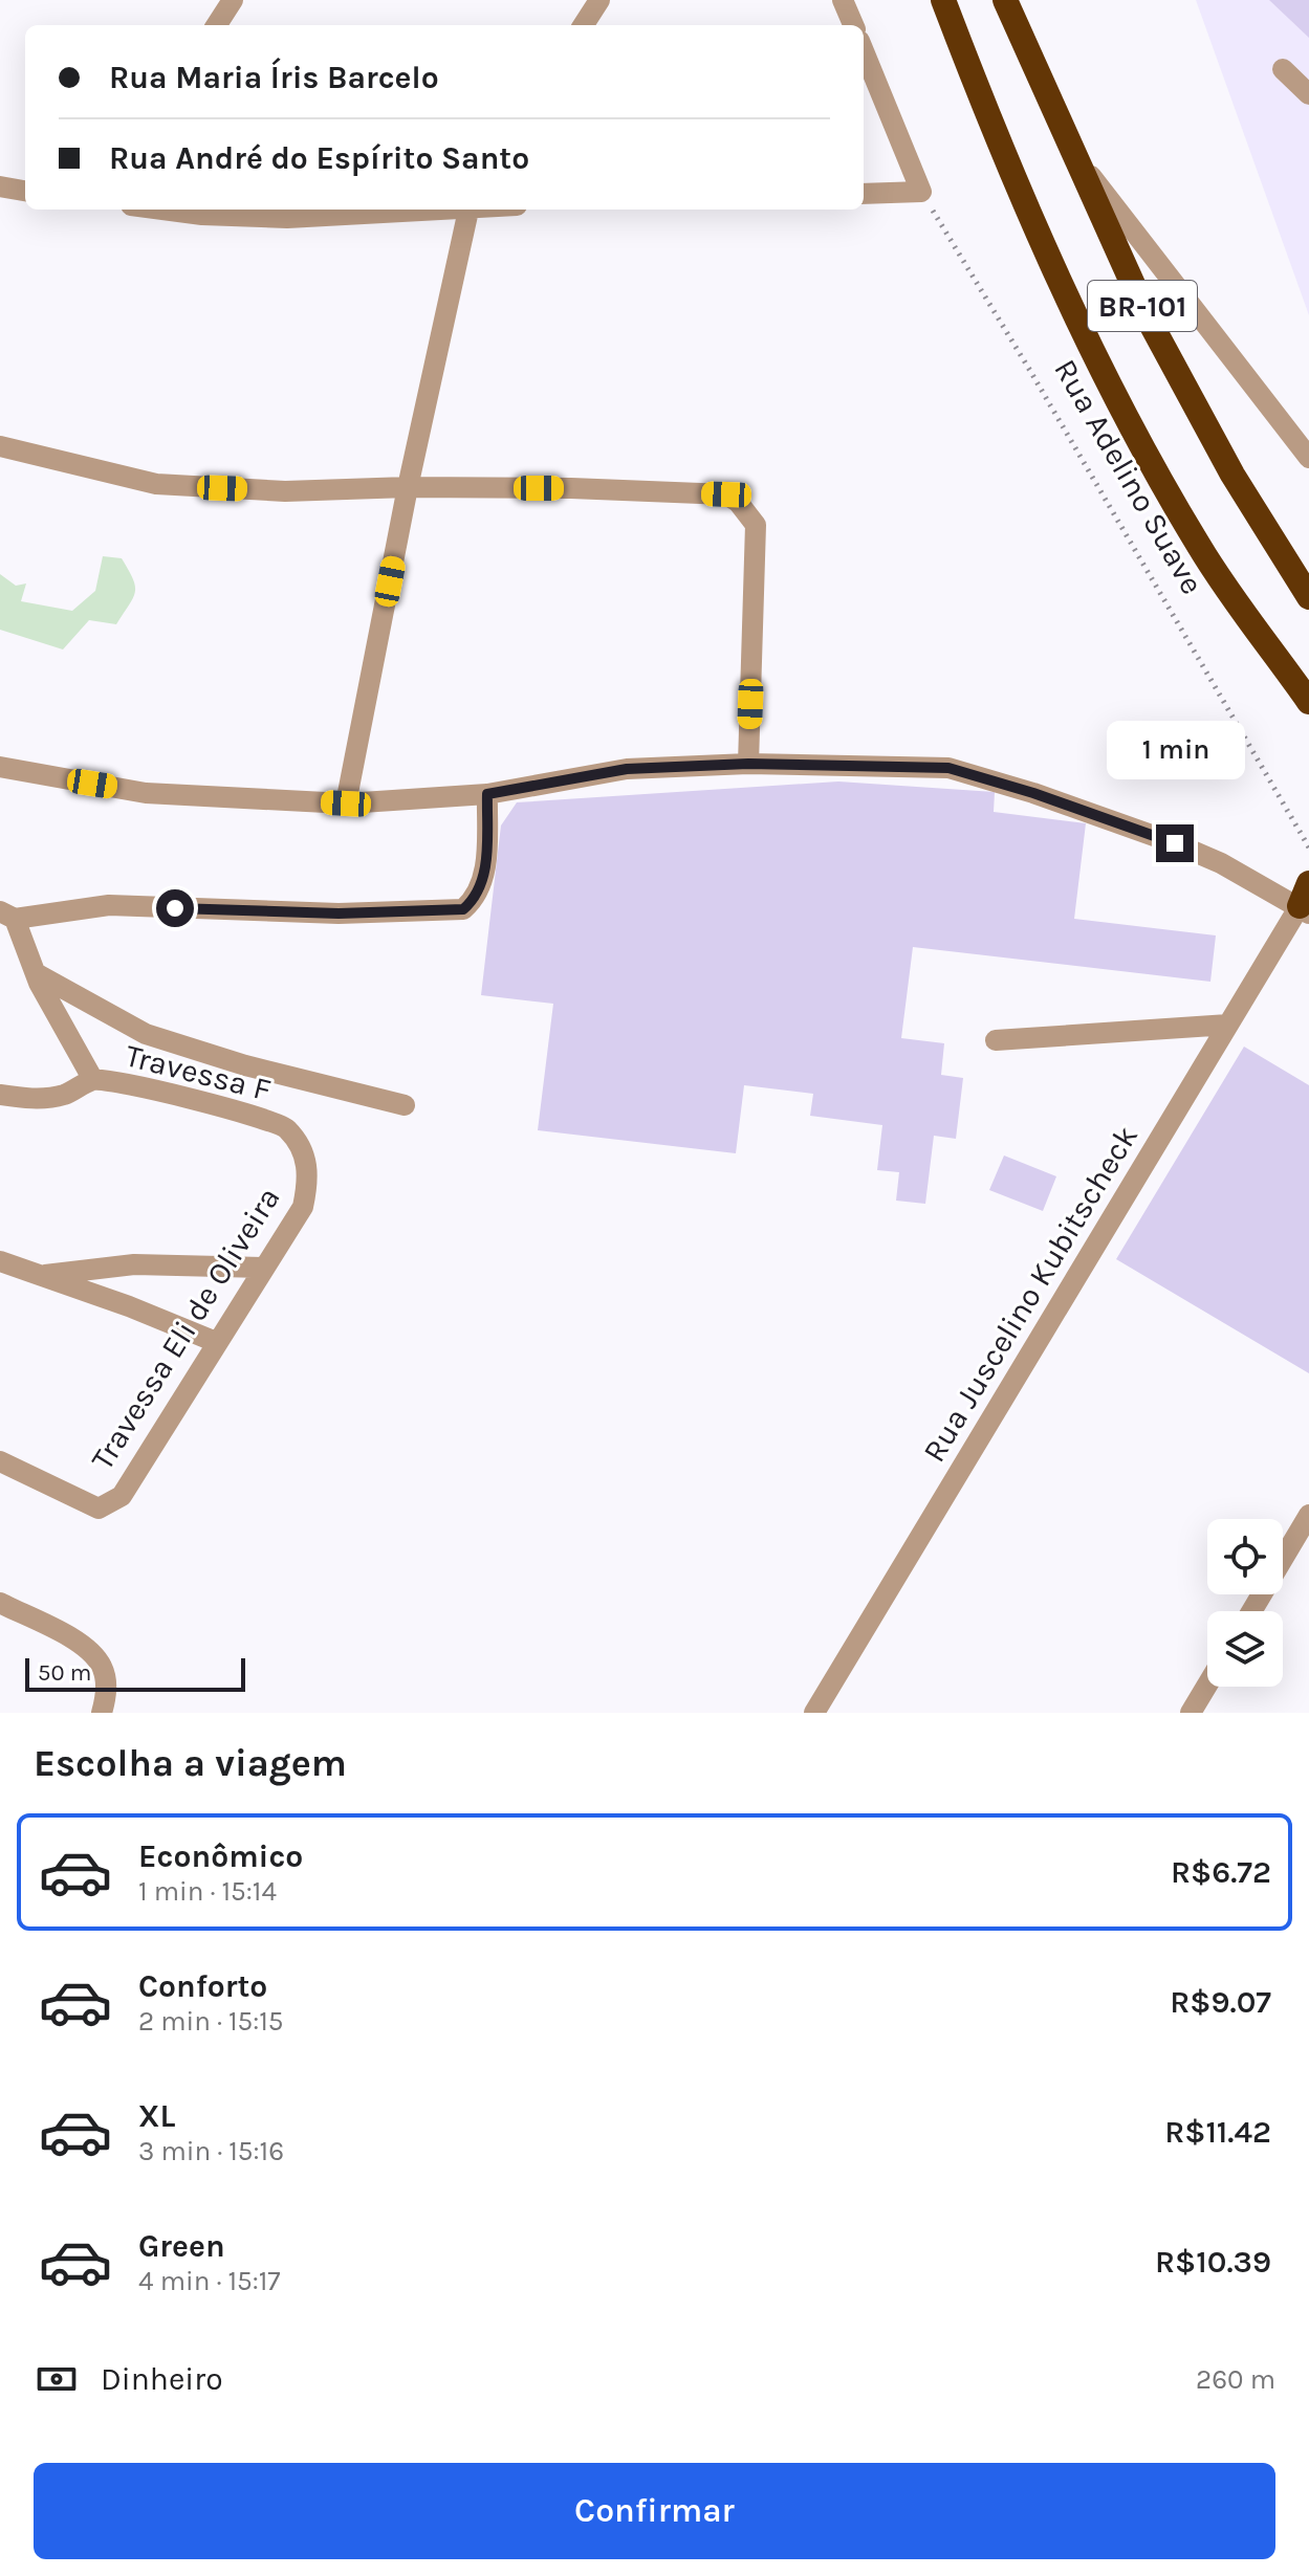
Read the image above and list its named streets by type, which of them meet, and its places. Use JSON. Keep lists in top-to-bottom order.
{
  "streets": {
    "highway": ["BR-101"],
    "street": ["Travessa F", "Rua Juscelino Kubitscheck", "Travessa Eli de Oliveira"],
    "path": ["Rua Adelino Suave"]
  },
  "crossings": [
    ["Travessa F", "Travessa Eli de Oliveira"]
  ],
  "scale_bar": "50 m",
  "page": {
    "banner": ["Rua Maria Íris Barcelo", "Rua André do Espírito Santo"],
    "bubble": "1 min",
    "scale": "50 m",
    "heading": "Escolha a viagem",
    "list": [
      {
        "name": "Econômico",
        "note": "1 min · 15:14",
        "value": "R$6.72"
      },
      {
        "name": "Conforto",
        "note": "2 min · 15:15",
        "value": "R$9.07"
      },
      {
        "name": "XL",
        "note": "3 min · 15:16",
        "value": "R$11.42"
      },
      {
        "name": "Green",
        "note": "4 min · 15:17",
        "value": "R$10.39"
      }
    ],
    "pay": ["Dinheiro", "260 m"],
    "buttons": "Confirmar"
  }
}
